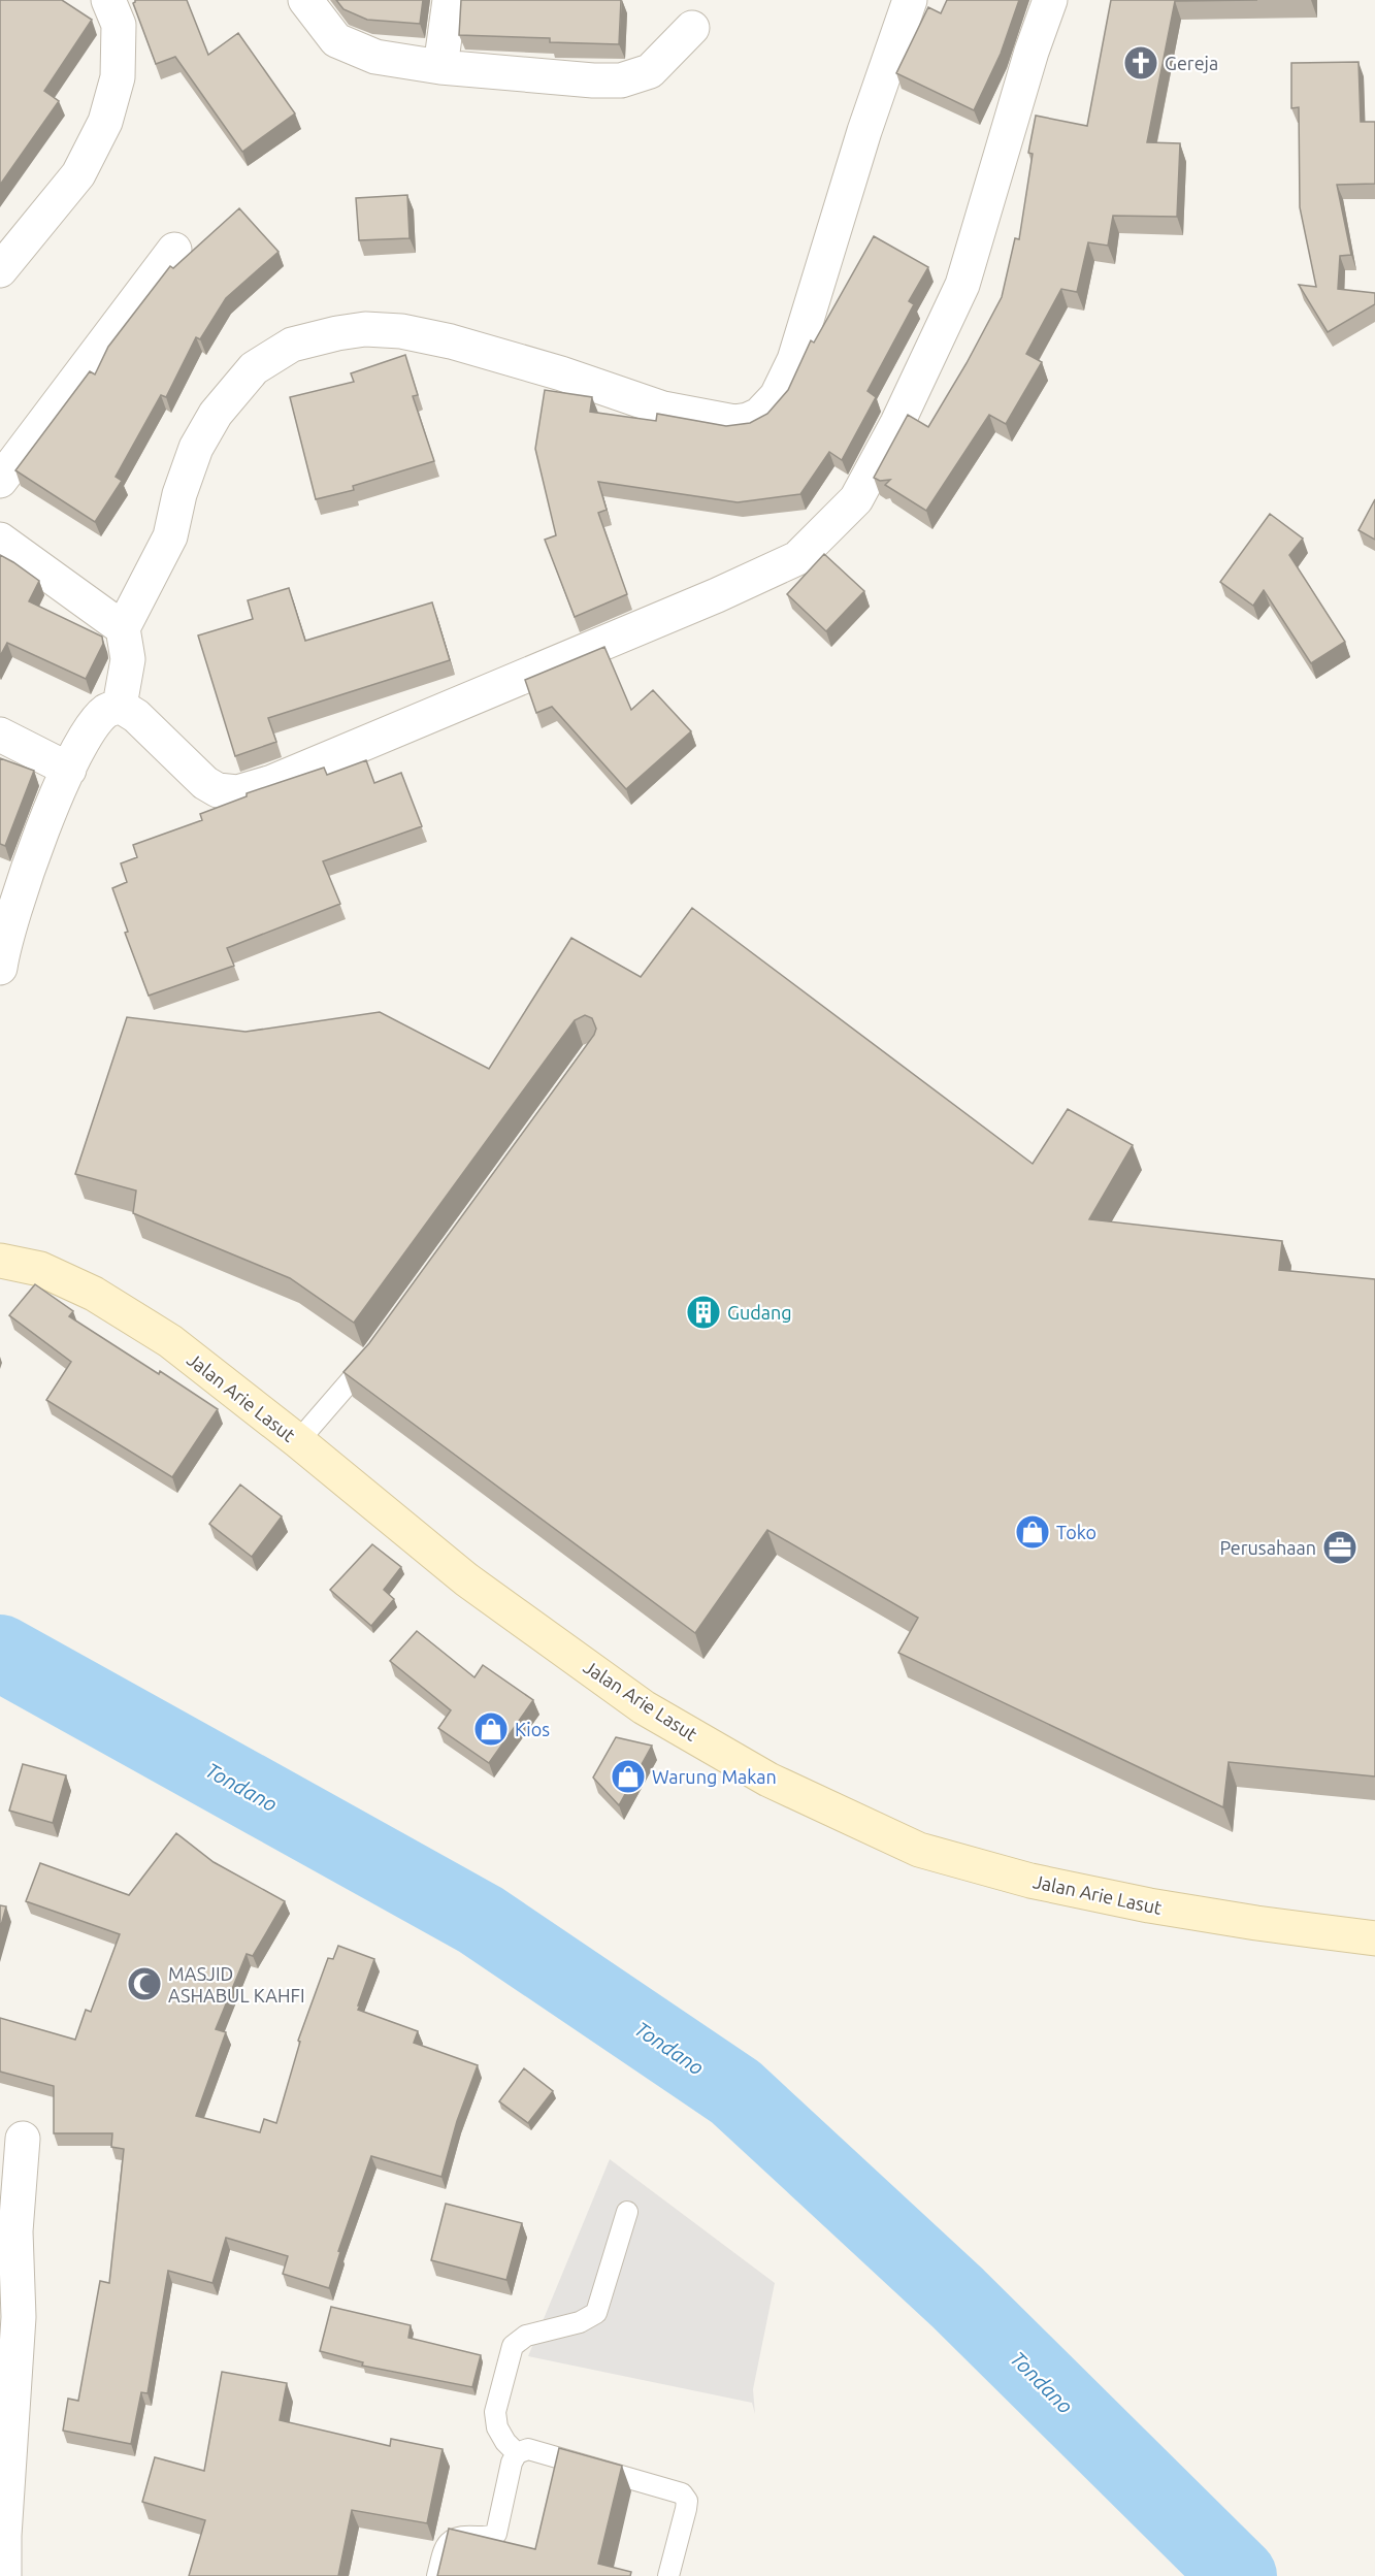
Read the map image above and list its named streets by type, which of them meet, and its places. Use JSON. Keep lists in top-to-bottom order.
{
  "streets": {
    "main road": ["Jalan Arie Lasut"]
  },
  "water": ["Tondano"],
  "places": {
    "church": ["Gereja"],
    "building": ["Gudang"],
    "shop": ["Toko", "Kios", "Warung Makan"],
    "office": ["Perusahaan"],
    "mosque": ["MASJID ASHABUL KAHFI"]
  }
}
